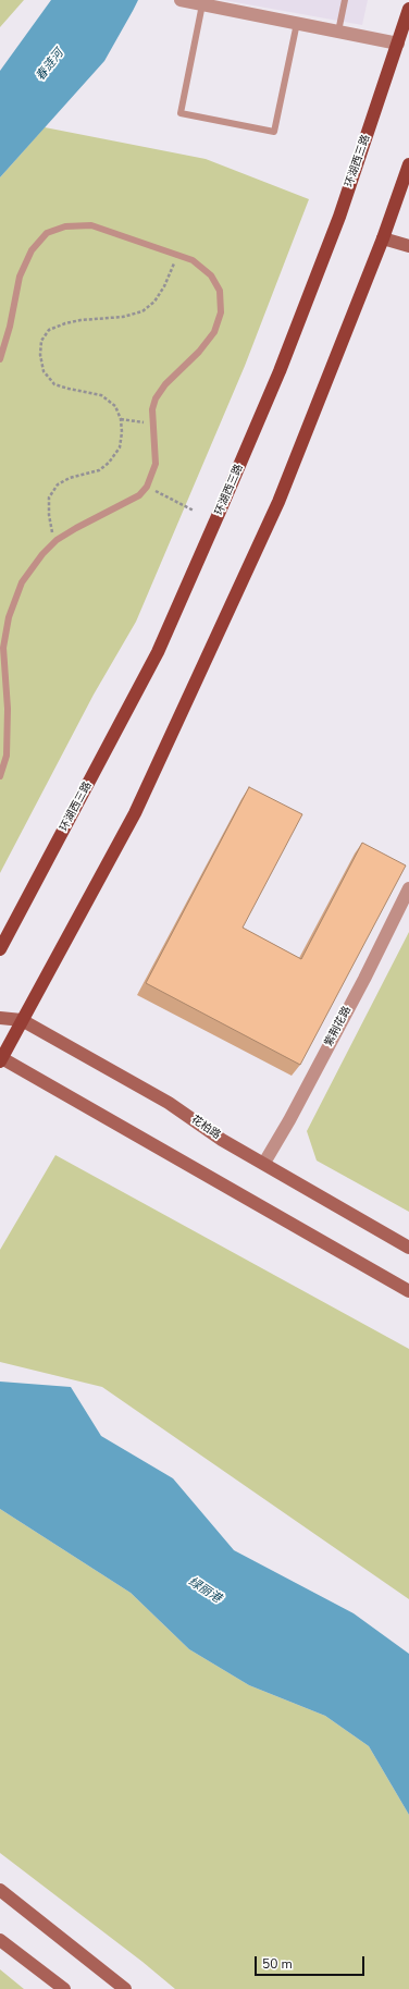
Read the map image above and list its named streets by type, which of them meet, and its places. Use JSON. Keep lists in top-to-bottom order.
{
  "streets": {
    "main road": ["环湖西三路", "花柏路"],
    "street": ["紫荆花路"]
  },
  "crossings": [
    ["紫荆花路", "花柏路"]
  ],
  "water": ["春涟河", "绿丽港"],
  "scale_bar": "50 m"
}
